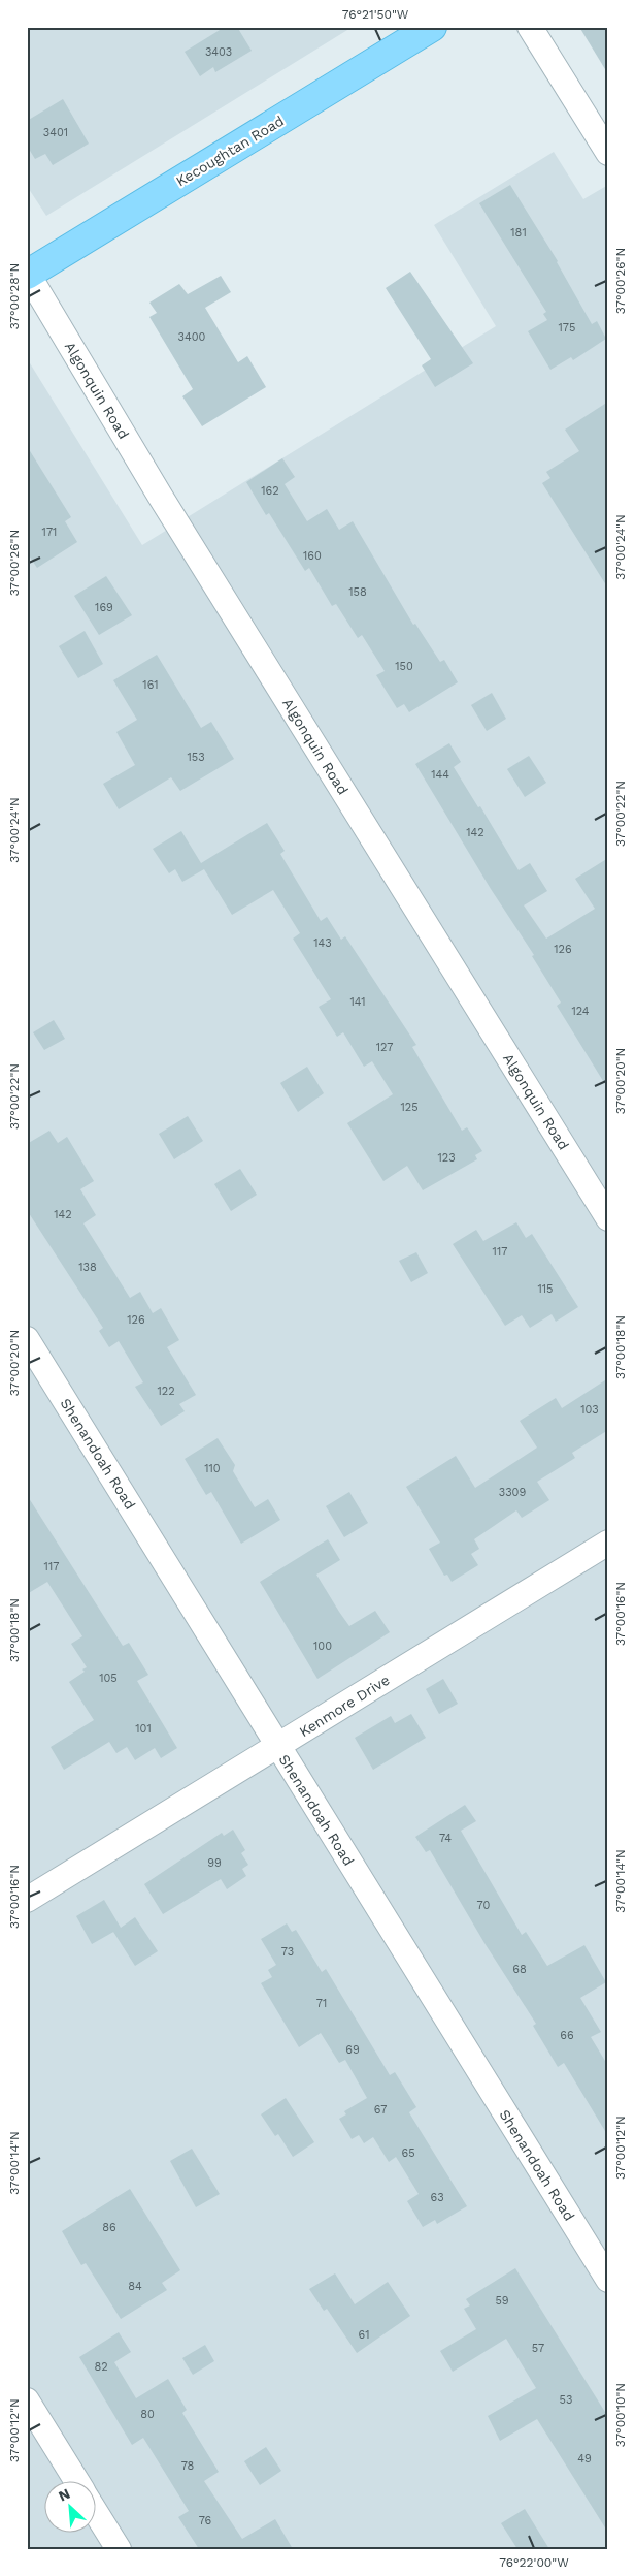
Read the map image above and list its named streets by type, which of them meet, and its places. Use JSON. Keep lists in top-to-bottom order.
{
  "streets": {
    "main road": ["Kecoughtan Road"],
    "street": ["Algonquin Road", "Shenandoah Road", "Kenmore Drive"]
  },
  "crossings": [
    ["Kecoughtan Road", "Algonquin Road"],
    ["Shenandoah Road", "Kenmore Drive"]
  ],
  "house_numbers": [
    "3403",
    "3401",
    "181",
    "175",
    "3400",
    "162",
    "171",
    "160",
    "158",
    "169",
    "150",
    "161",
    "153",
    "144",
    "142",
    "143",
    "126",
    "141",
    "124",
    "127",
    "125",
    "123",
    "142",
    "117",
    "138",
    "115",
    "126",
    "122",
    "103",
    "110",
    "3309",
    "117",
    "100",
    "105",
    "101",
    "74",
    "99",
    "70",
    "73",
    "68",
    "71",
    "66",
    "69",
    "67",
    "65",
    "63",
    "86",
    "84",
    "59",
    "61",
    "57",
    "82",
    "53",
    "80",
    "49",
    "78",
    "76"
  ],
  "north": "top left",
  "coordinates": [
    "76°21'50\"W",
    "37°00'26\"N",
    "37°00'28\"N",
    "37°00'24\"N",
    "37°00'22\"N",
    "37°00'20\"N",
    "37°00'18\"N",
    "37°00'16\"N",
    "37°00'14\"N",
    "37°00'12\"N",
    "37°00'10\"N",
    "76°22'00\"W"
  ]
}
